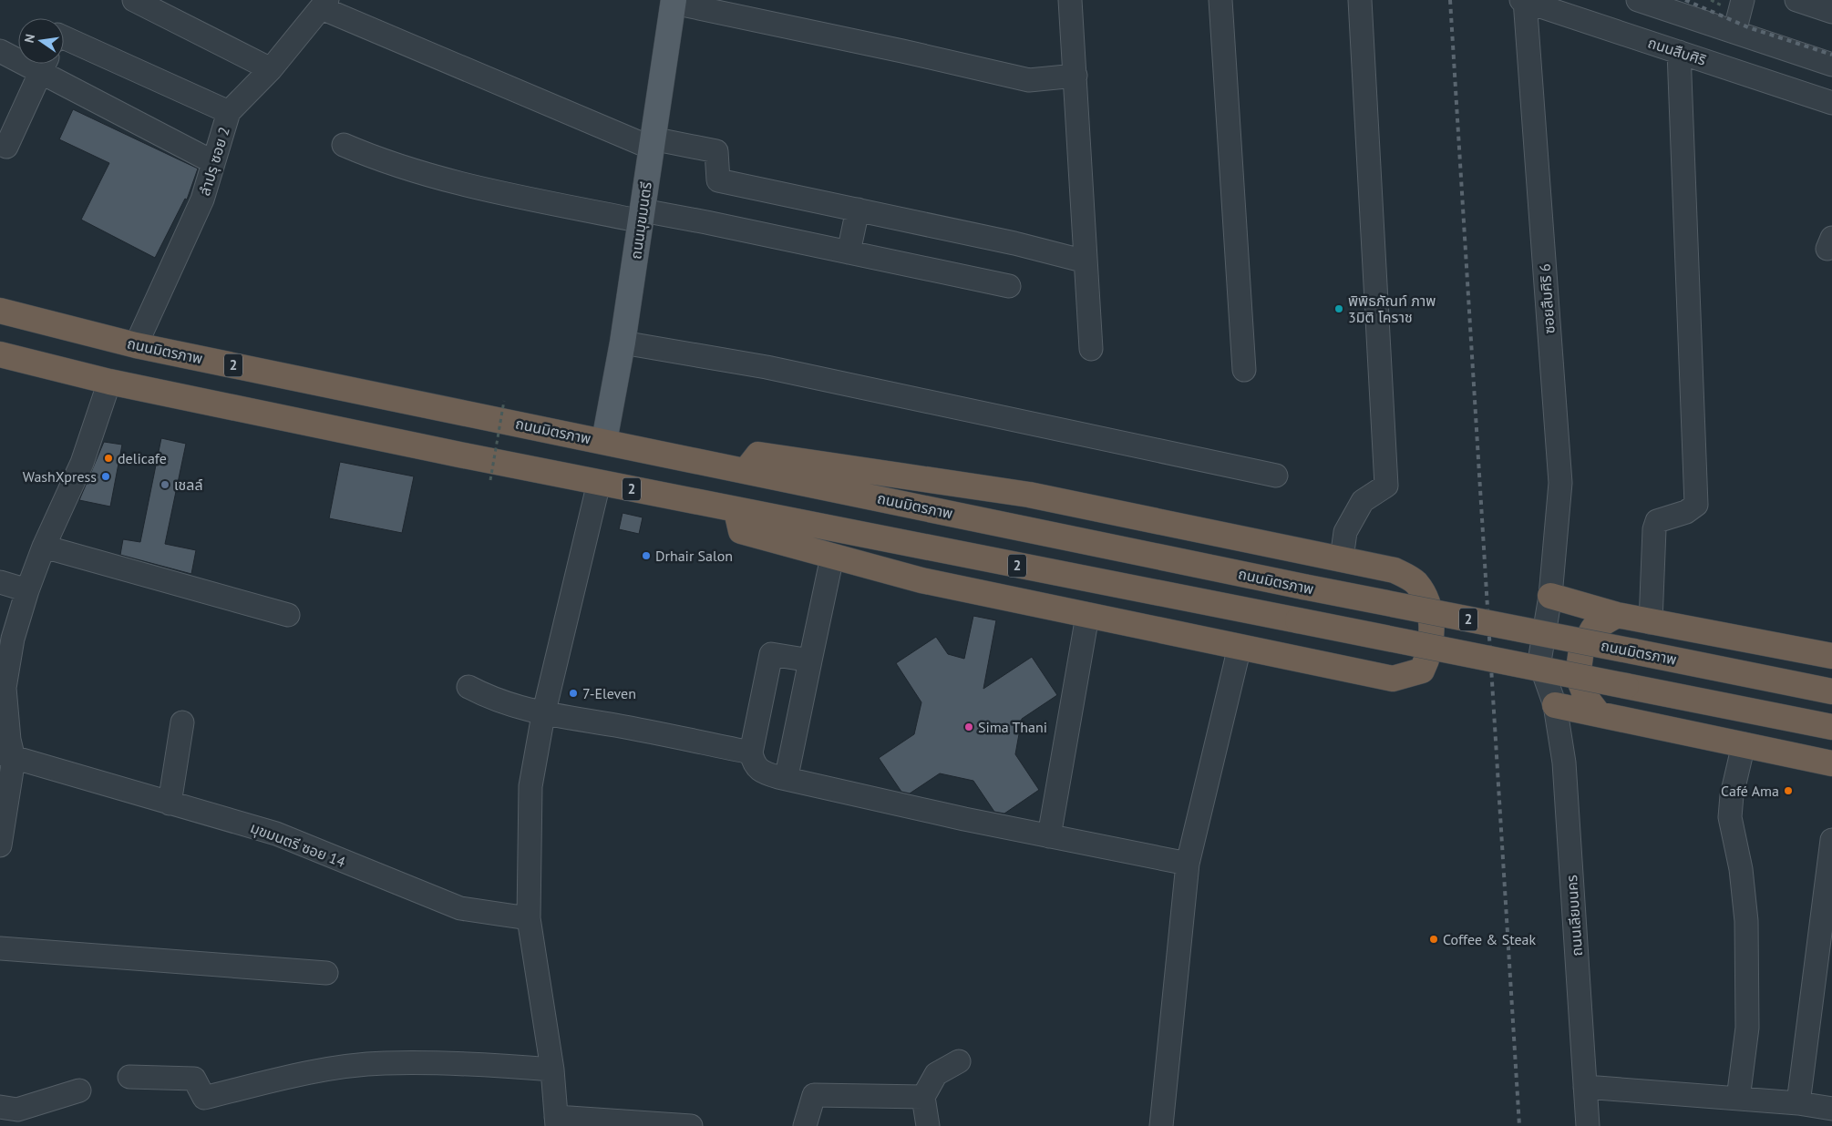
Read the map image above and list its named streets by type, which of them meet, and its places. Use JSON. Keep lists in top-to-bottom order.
{
  "streets": {
    "highway": ["ถนนมิตรภาพ", "2"],
    "main road": ["ถนนมุขมนตรี"],
    "street": [
      "ถนนสืบศิริ",
      "ลำปรุ ซอย 2",
      "ซอยสืบศิริ 6",
      "มุขมนตรี ซอย 14",
      "ถนนเลียบนคร"
    ]
  },
  "crossings": [
    ["ถนนสืบศิริ", "ซอยสืบศิริ 6"],
    ["ลำปรุ ซอย 2", "ถนนมิตรภาพ"],
    ["ถนนมุขมนตรี", "ถนนมิตรภาพ"],
    ["ซอยสืบศิริ 6", "ถนนเลียบนคร"]
  ],
  "places": [
    "พิพิธภัณท์ ภาพ 3มิติ โคราช",
    "delicafe",
    "WashXpress",
    "เชลล์",
    "Drhair Salon",
    "7-Eleven",
    "Sima Thani",
    "Café Ama",
    "Coffee & Steak"
  ],
  "north": "left"
}
